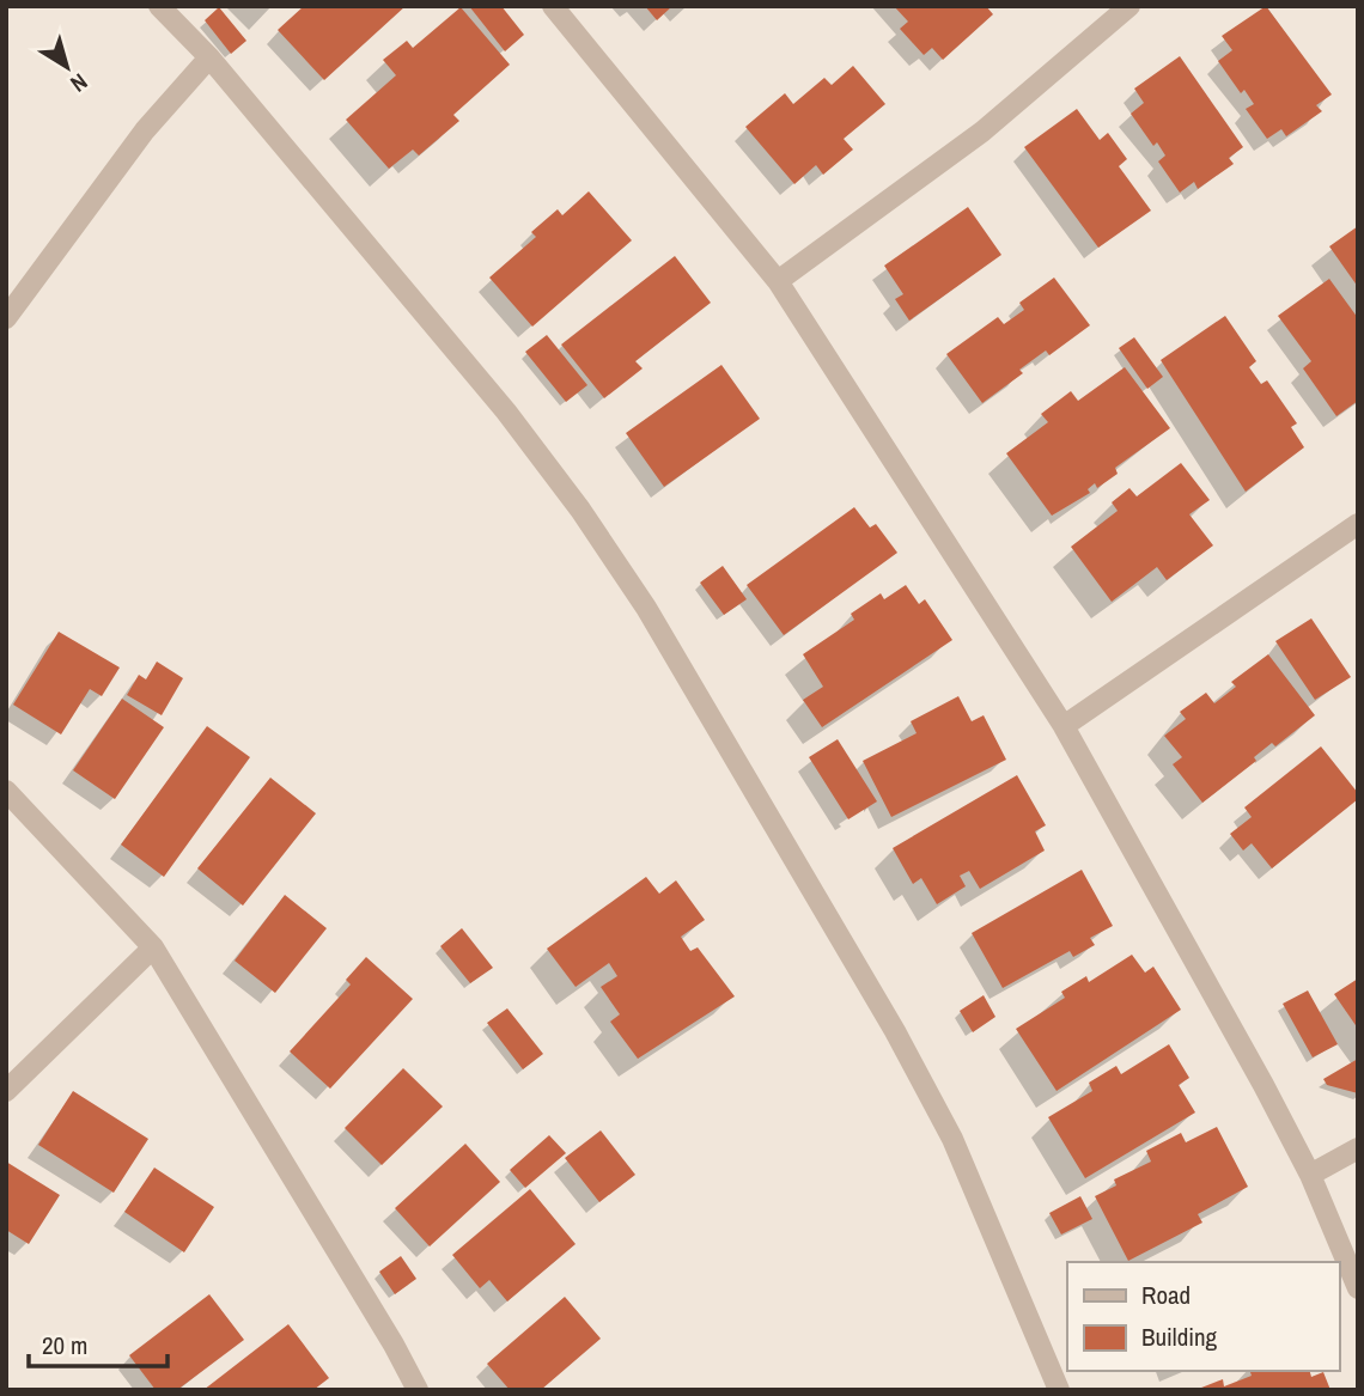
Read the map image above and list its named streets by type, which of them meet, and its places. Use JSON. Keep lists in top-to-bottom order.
{
  "legend": ["Road", "Building"],
  "scale_bar": "20 m",
  "north": "bottom right"
}
